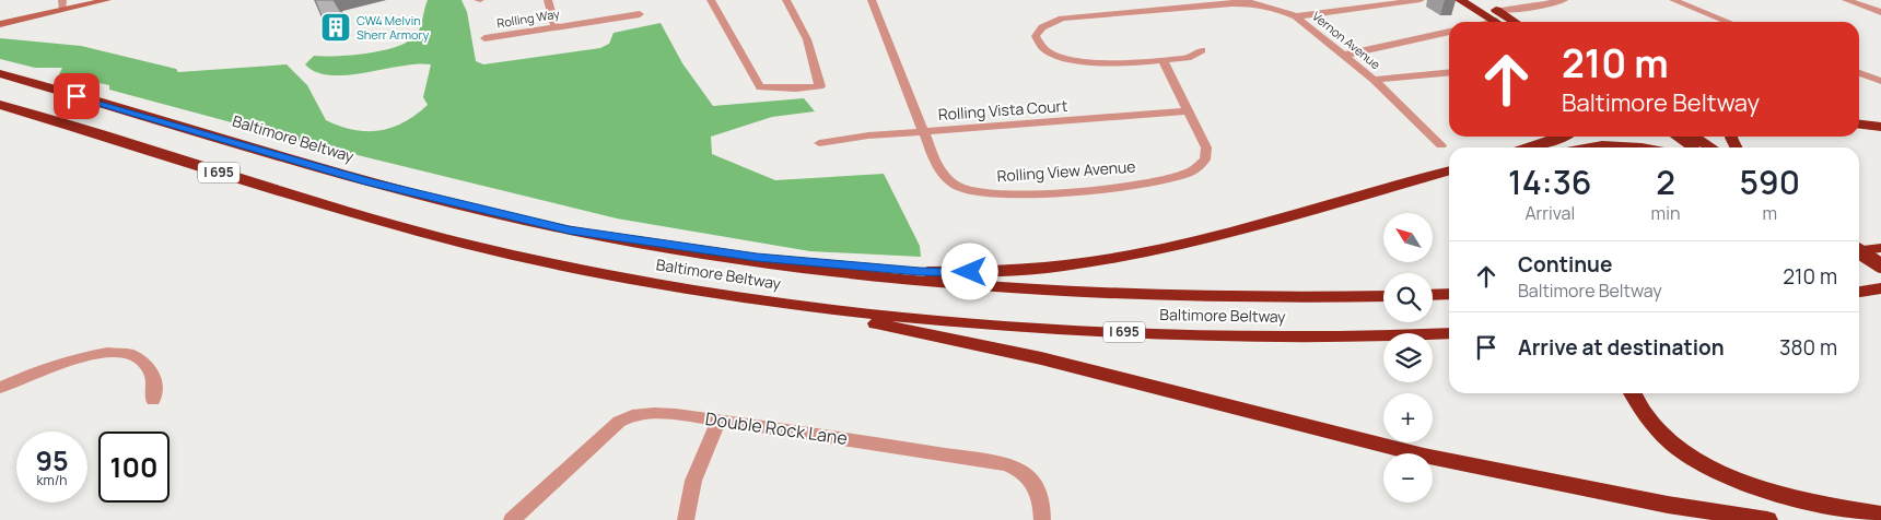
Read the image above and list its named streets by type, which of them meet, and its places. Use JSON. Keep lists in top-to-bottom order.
{
  "streets": {
    "highway": ["Baltimore Beltway", "I 695"],
    "street": [
      "Rolling Way",
      "Vernon Avenue",
      "Rolling Vista Court",
      "Rolling View Avenue",
      "Double Rock Lane"
    ]
  },
  "crossings": [
    ["Vernon Avenue", "Rolling View Avenue"],
    ["Rolling Vista Court", "Rolling View Avenue"]
  ],
  "places": {
    "building": ["CW4 Melvin Sherr Armory"]
  },
  "north": "top left",
  "page": {
    "turn": ["210 m", "Baltimore Beltway"],
    "eta": [
      "14:36",
      "Arrival",
      "2",
      "min",
      "590",
      "m"
    ],
    "map_buttons": ["+", "−"],
    "list": [
      {
        "name": "Continue",
        "note": "Baltimore Beltway",
        "value": "210 m"
      },
      {
        "name": "Arrive at destination",
        "value": "380 m"
      }
    ],
    "speed": "95 km/h",
    "limit": "100"
  }
}
